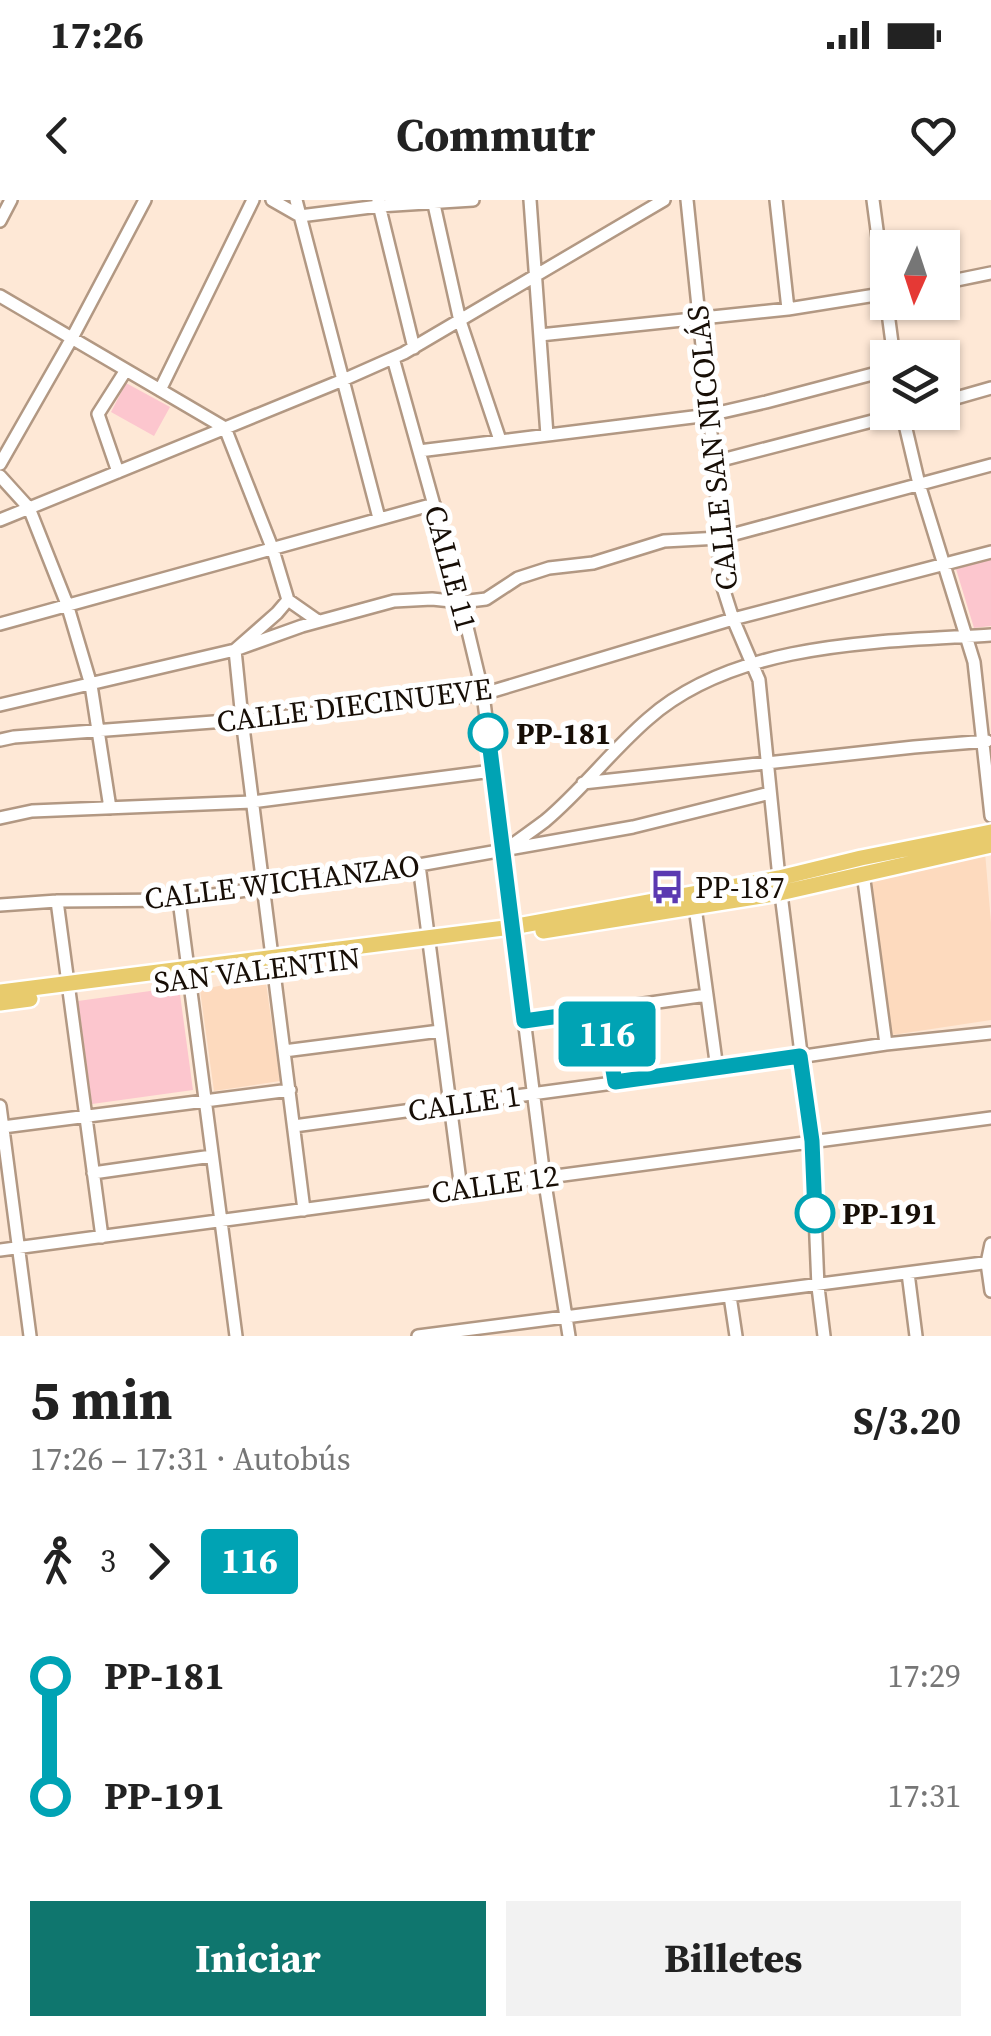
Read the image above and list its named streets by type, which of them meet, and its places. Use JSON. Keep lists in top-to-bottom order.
{
  "streets": {
    "main road": ["SAN VALENTIN"],
    "street": [
      "CALLE SAN NICOLÁS",
      "CALLE 11",
      "CALLE DIECINUEVE",
      "CALLE WICHANZAO",
      "CALLE 1",
      "CALLE 12"
    ]
  },
  "crossings": [
    ["CALLE SAN NICOLÁS", "CALLE DIECINUEVE"],
    ["CALLE SAN NICOLÁS", "CALLE WICHANZAO"],
    ["CALLE SAN NICOLÁS", "CALLE 1"],
    ["CALLE SAN NICOLÁS", "CALLE 12"],
    ["CALLE 11", "CALLE DIECINUEVE"],
    ["CALLE 11", "CALLE WICHANZAO"],
    ["CALLE 11", "SAN VALENTIN"],
    ["CALLE 11", "CALLE 1"],
    ["CALLE 11", "CALLE 12"]
  ],
  "places": {
    "other": ["PP-181", "PP-191"],
    "bus stop": ["PP-187"]
  },
  "lines": ["bus line 116"],
  "north": "bottom",
  "page": {
    "status": "17:26",
    "header": "Commutr",
    "on_map": "116",
    "heading": ["5 min", "17:26 – 17:31 · Autobús", "S/3.20"],
    "legs": ["3", "116"],
    "list": [
      {
        "name": "PP-181",
        "value": "17:29"
      },
      {
        "name": "PP-191",
        "value": "17:31"
      }
    ],
    "buttons": ["Iniciar", "Billetes"]
  }
}
